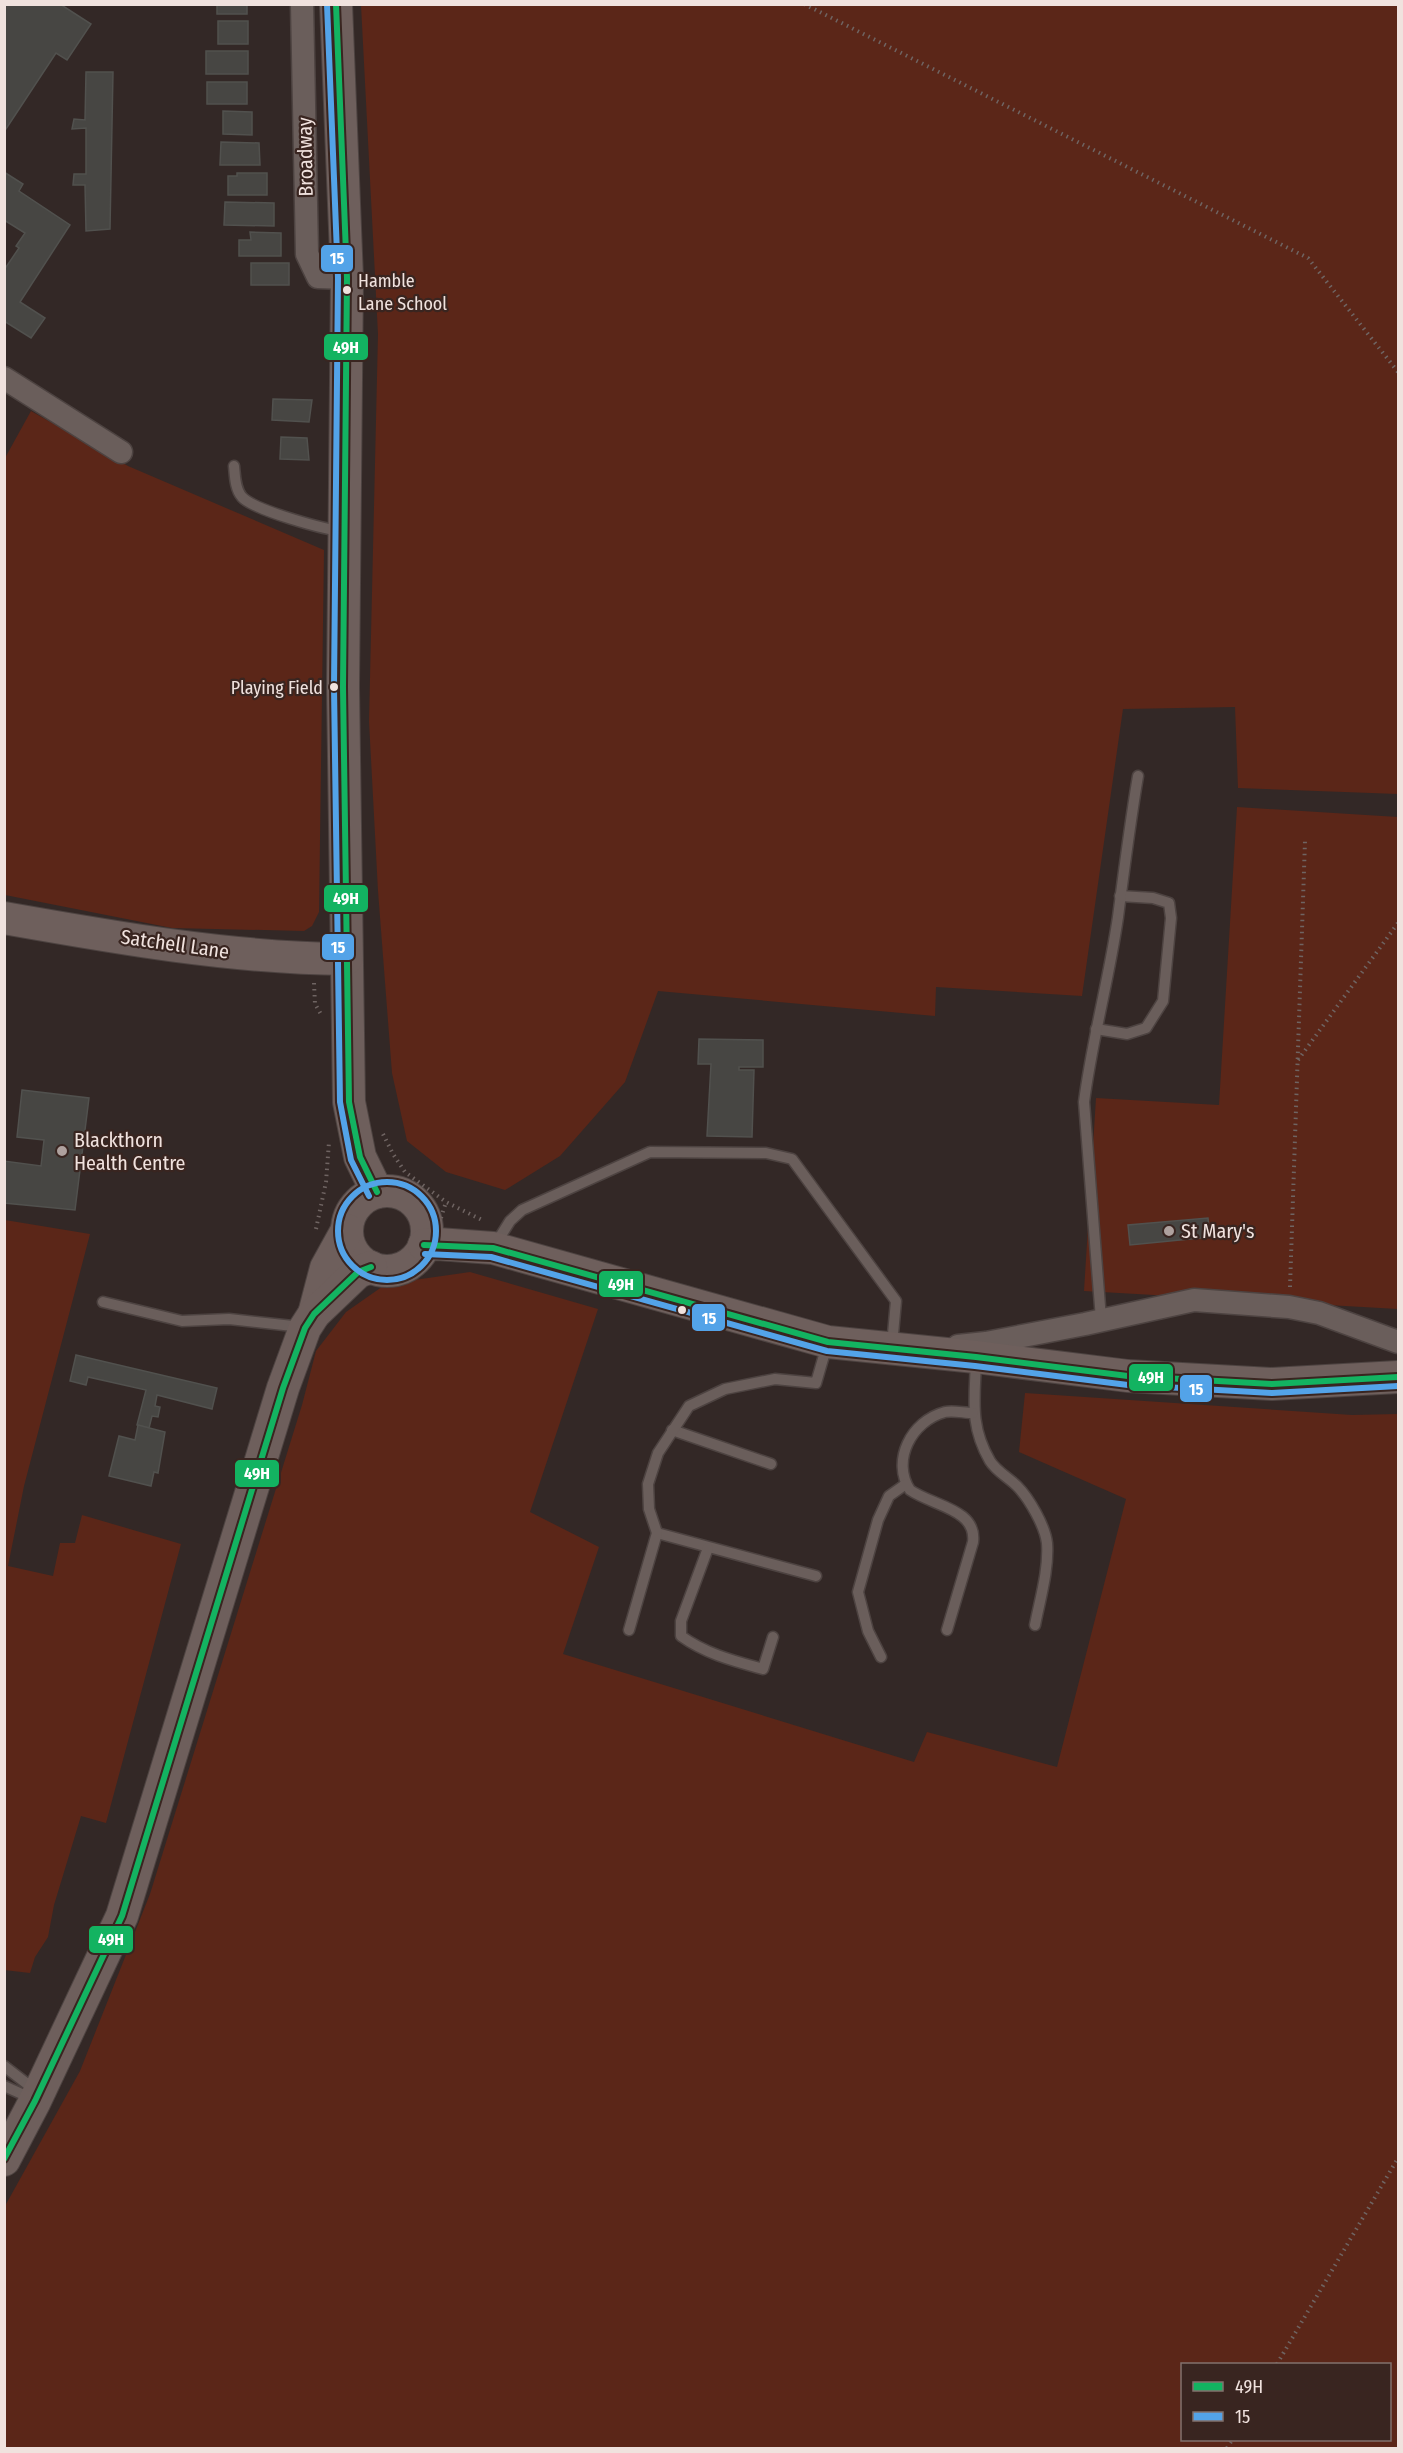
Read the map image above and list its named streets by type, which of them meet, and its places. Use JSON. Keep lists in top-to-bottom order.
{
  "streets": {
    "main road": ["Satchell Lane"],
    "street": ["Broadway"]
  },
  "places": [
    "Hamble Lane School",
    "Playing Field",
    "Blackthorn Health Centre",
    "St Mary's"
  ],
  "lines": ["transit line 49H", "transit line 15"],
  "legend": ["49H", "15"]
}
